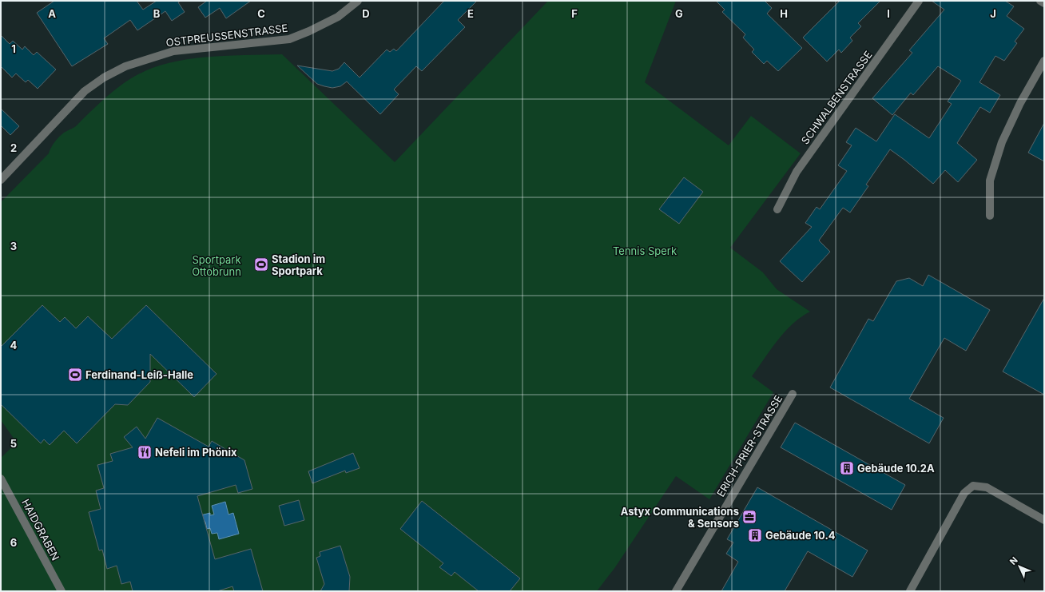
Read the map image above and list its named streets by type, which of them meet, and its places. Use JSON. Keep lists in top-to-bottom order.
{
  "streets": {
    "street": [
      "OSTPREUSSENSTRASSE",
      "SCHWALBENSTRASSE",
      "ERICH-PRIER-STRASSE",
      "HAIDGRABEN"
    ]
  },
  "parks": ["Tennis Sperk", "Sportpark Ottobrunn"],
  "places": {
    "sports": ["Stadion im Sportpark", "Ferdinand-Leiß-Halle"],
    "restaurant": ["Nefeli im Phönix"],
    "building": ["Gebäude 10.2A", "Gebäude 10.4"],
    "office": ["Astyx Communications & Sensors"]
  },
  "north": "top left",
  "grid": {
    "columns": [
      "A",
      "B",
      "C",
      "D",
      "E",
      "F",
      "G",
      "H",
      "I",
      "J"
    ],
    "rows": [
      "1",
      "2",
      "3",
      "4",
      "5",
      "6"
    ]
  }
}
